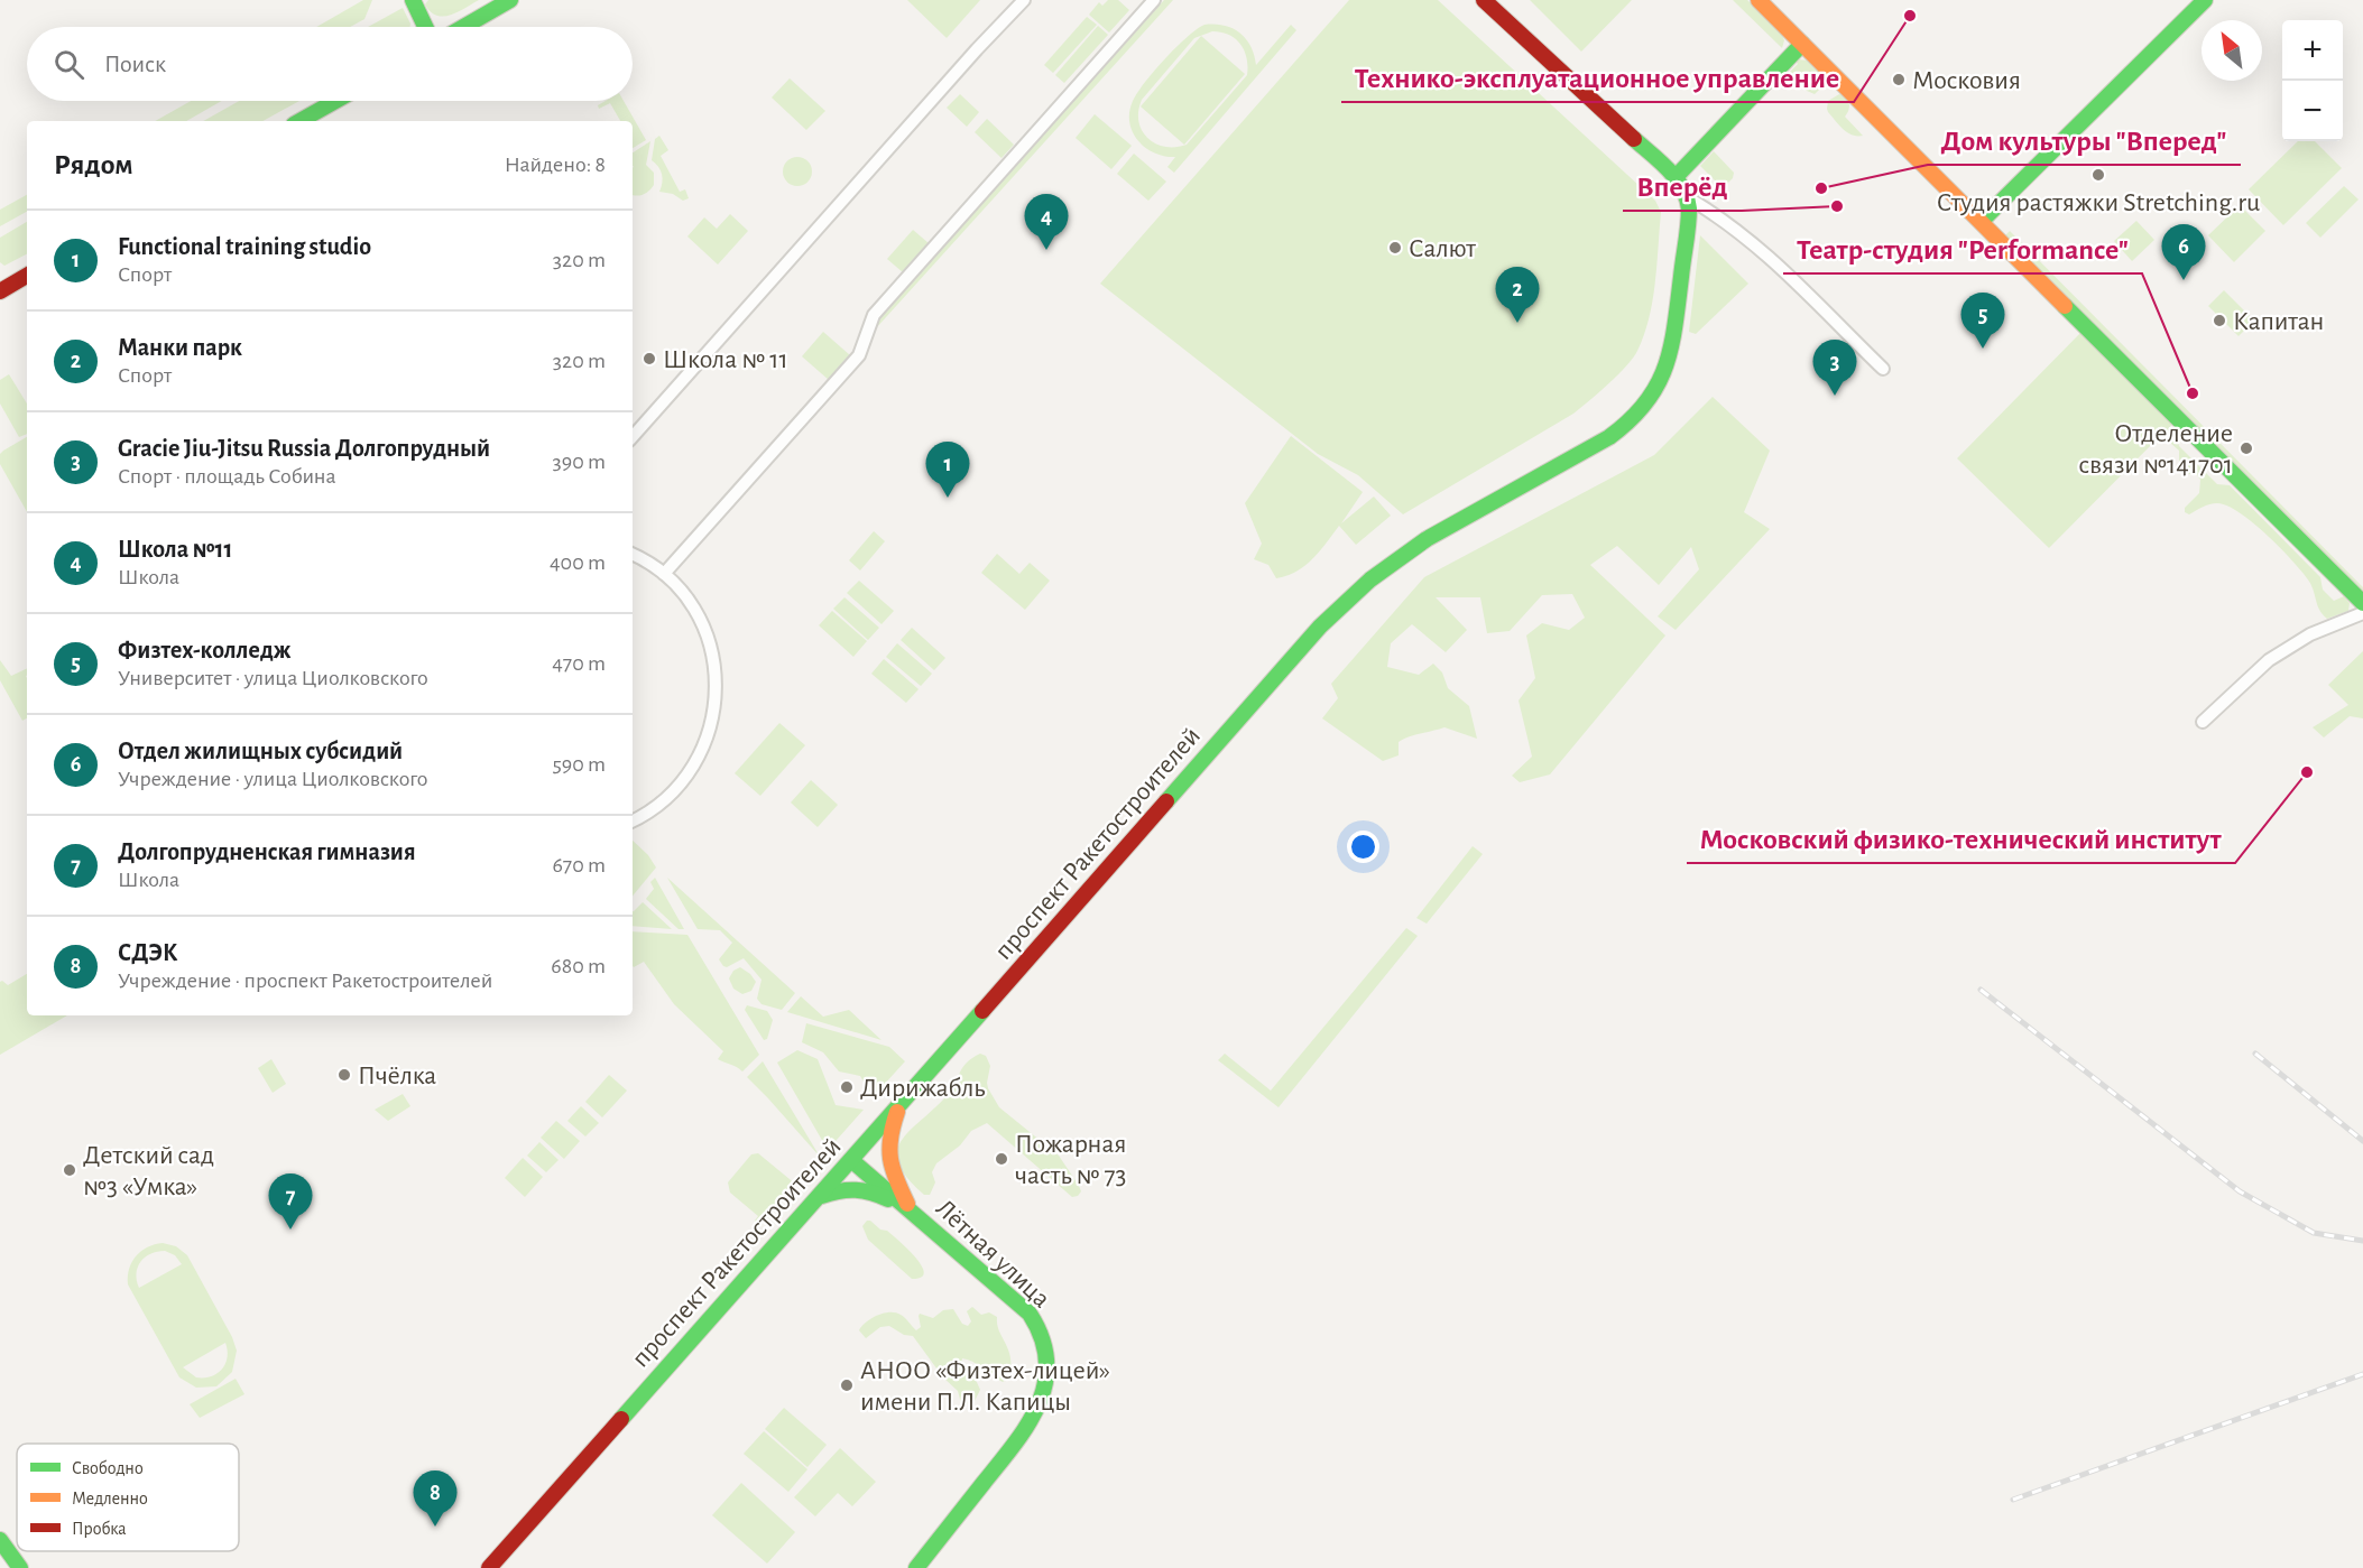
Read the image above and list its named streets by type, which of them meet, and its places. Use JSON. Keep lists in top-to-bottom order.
{
  "streets": {
    "main road": ["проспект Ракетостроителей", "Лётная улица"]
  },
  "crossings": [
    ["проспект Ракетостроителей", "Лётная улица"]
  ],
  "places": [
    "Технико-эксплуатационное управление",
    "Московия",
    "Студия растяжки Stretching.ru",
    "Дом культуры \"Вперед\"",
    "Вперёд",
    "Салют",
    "Капитан",
    "Школа № 11",
    "Театр-студия \"Performance\"",
    "Отделение связи №141701",
    "Московский физико-технический институт",
    "Пчёлка",
    "Дирижабль",
    "Пожарная часть № 73",
    "Детский сад №3 «Умка»",
    "АНОО «Физтех-лицей» имени П.Л. Капицы"
  ],
  "legend": ["Свободно", "Медленно", "Пробка"],
  "north": "top left",
  "page": {
    "map_buttons": ["+", "−"],
    "search": "Поиск",
    "heading": ["Рядом", "Найдено: 8"],
    "pins": [
      "4",
      "6",
      "2",
      "5",
      "3",
      "1",
      "7",
      "8"
    ],
    "list": [
      {
        "mark": "1",
        "name": "Functional training studio",
        "note": "Спорт",
        "value": "320 m"
      },
      {
        "mark": "2",
        "name": "Манки парк",
        "note": "Спорт",
        "value": "320 m"
      },
      {
        "mark": "3",
        "name": "Gracie Jiu-Jitsu Russia Долгопрудный",
        "note": "Спорт · площадь Собина",
        "value": "390 m"
      },
      {
        "mark": "4",
        "name": "Школа №11",
        "note": "Школа",
        "value": "400 m"
      },
      {
        "mark": "5",
        "name": "Физтех-колледж",
        "note": "Университет · улица Циолковского",
        "value": "470 m"
      },
      {
        "mark": "6",
        "name": "Отдел жилищных субсидий",
        "note": "Учреждение · улица Циолковского",
        "value": "590 m"
      },
      {
        "mark": "7",
        "name": "Долгопрудненская гимназия",
        "note": "Школа",
        "value": "670 m"
      },
      {
        "mark": "8",
        "name": "СДЭК",
        "note": "Учреждение · проспект Ракетостроителей",
        "value": "680 m"
      }
    ]
  }
}
